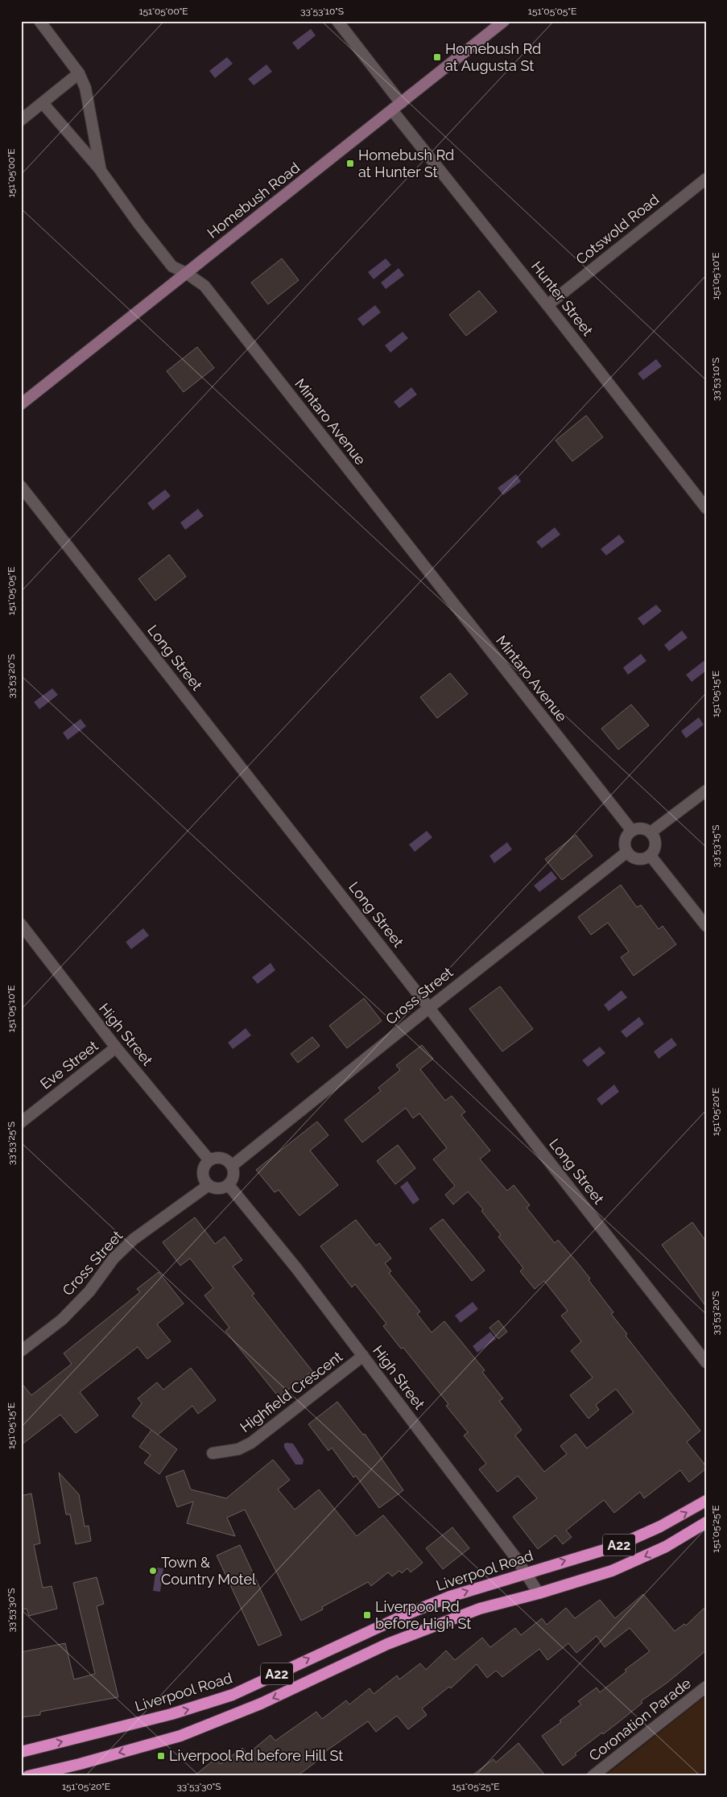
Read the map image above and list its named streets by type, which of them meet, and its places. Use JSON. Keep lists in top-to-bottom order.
{
  "streets": {
    "highway": ["A22", "Liverpool Road"],
    "main road": ["Homebush Road"],
    "street": [
      "Cotswold Road",
      "Hunter Street",
      "Mintaro Avenue",
      "Long Street",
      "Cross Street",
      "High Street",
      "Eve Street",
      "Highfield Crescent",
      "Coronation Parade"
    ]
  },
  "crossings": [
    ["Homebush Road", "Hunter Street"],
    ["Homebush Road", "Mintaro Avenue"],
    ["Cotswold Road", "Hunter Street"],
    ["Mintaro Avenue", "Cross Street"],
    ["Long Street", "Cross Street"],
    ["Cross Street", "High Street"],
    ["High Street", "Eve Street"],
    ["High Street", "Highfield Crescent"],
    ["High Street", "A22"],
    ["High Street", "Liverpool Road"]
  ],
  "places": {
    "transit": [
      "Homebush Rd at Augusta St",
      "Homebush Rd at Hunter St",
      "Liverpool Rd before High St",
      "Liverpool Rd before Hill St"
    ],
    "other": ["Town & Country Motel"]
  },
  "coordinates": [
    "151°05'00\"E",
    "33°53'10\"S",
    "151°05'05\"E",
    "151°05'10\"E",
    "33°53'20\"S",
    "151°05'15\"E",
    "33°53'15\"S",
    "151°05'20\"E",
    "33°53'25\"S",
    "151°05'25\"E",
    "33°53'30\"S"
  ]
}
